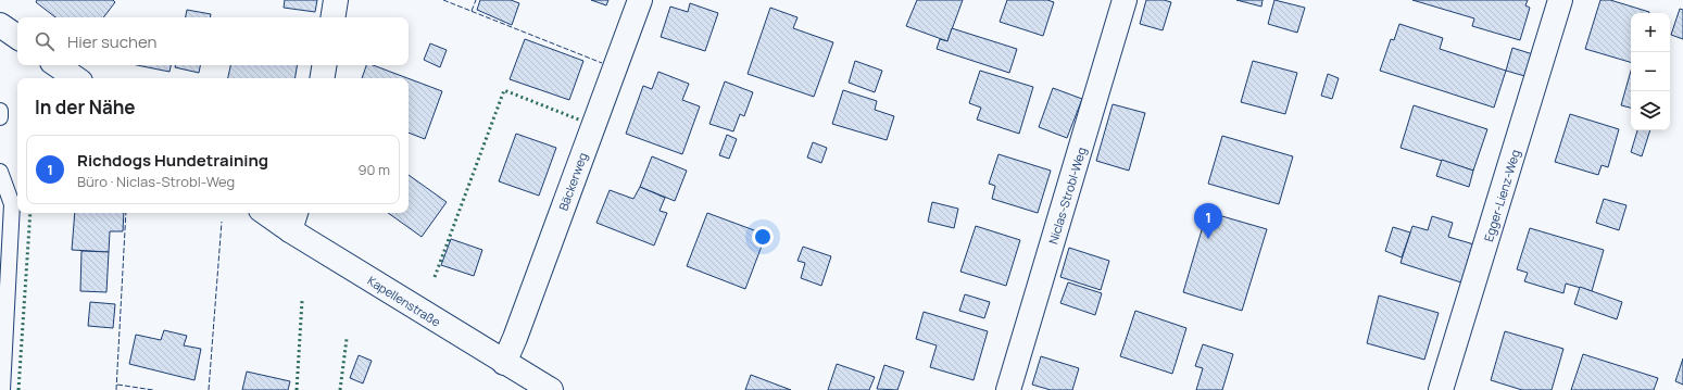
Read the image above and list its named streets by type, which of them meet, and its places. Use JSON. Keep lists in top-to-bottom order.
{
  "streets": {
    "street": [
      "Bäckerweg",
      "Niclas-Strobl-Weg",
      "Egger-Lienz-Weg",
      "Kapellenstraße"
    ]
  },
  "crossings": [
    ["Bäckerweg", "Kapellenstraße"]
  ],
  "page": {
    "map_buttons": ["+", "−"],
    "search": "Hier suchen",
    "heading": "In der Nähe",
    "list": [
      {
        "mark": "1",
        "name": "Richdogs Hundetraining",
        "note": "Büro · Niclas-Strobl-Weg",
        "value": "90 m"
      }
    ],
    "pins": "1"
  }
}
